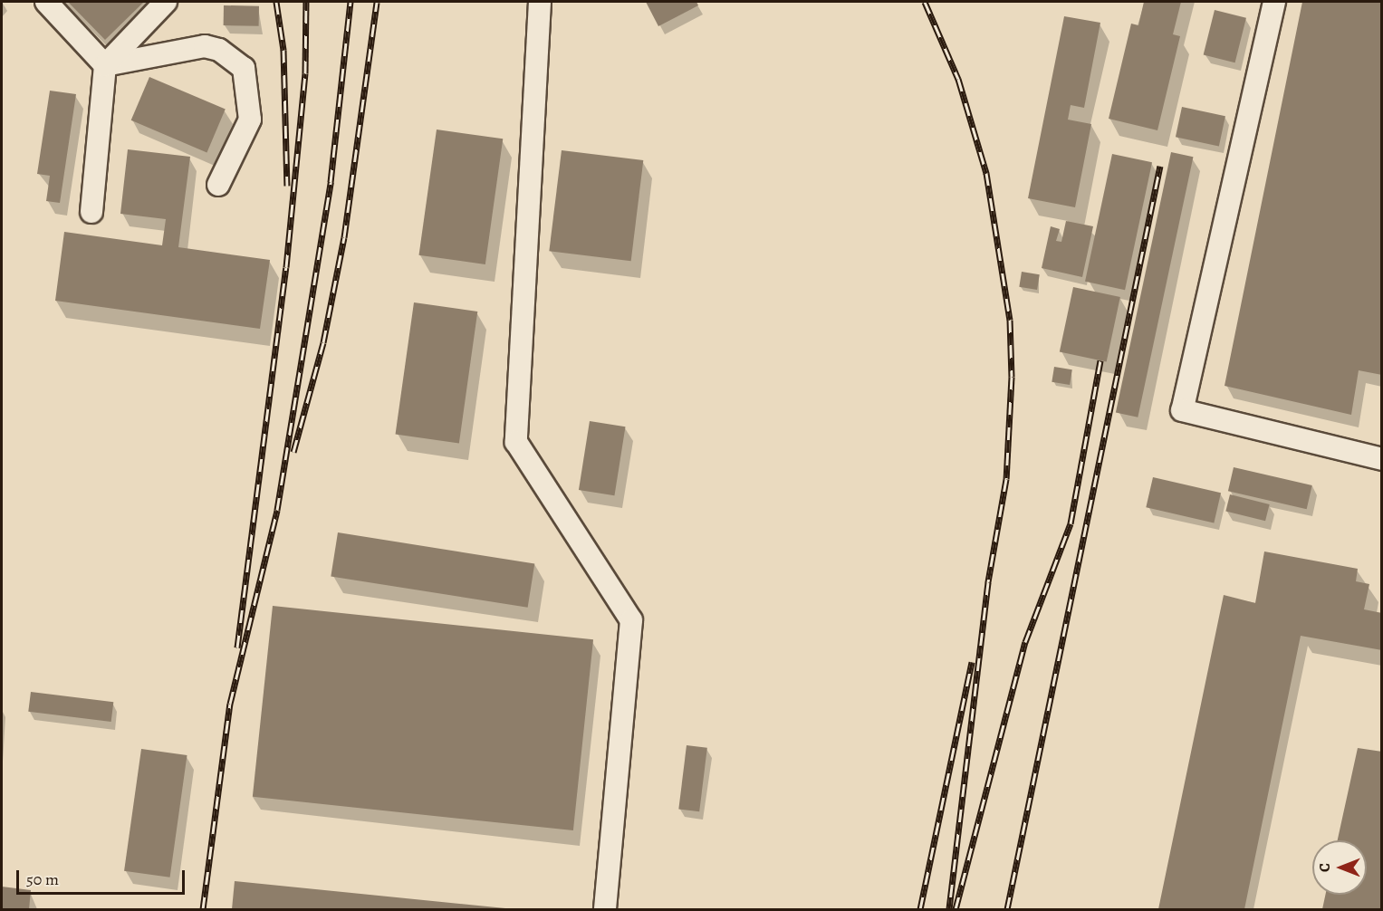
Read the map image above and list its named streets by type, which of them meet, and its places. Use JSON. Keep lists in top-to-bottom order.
{
  "scale_bar": "50 m",
  "north": "left"
}
